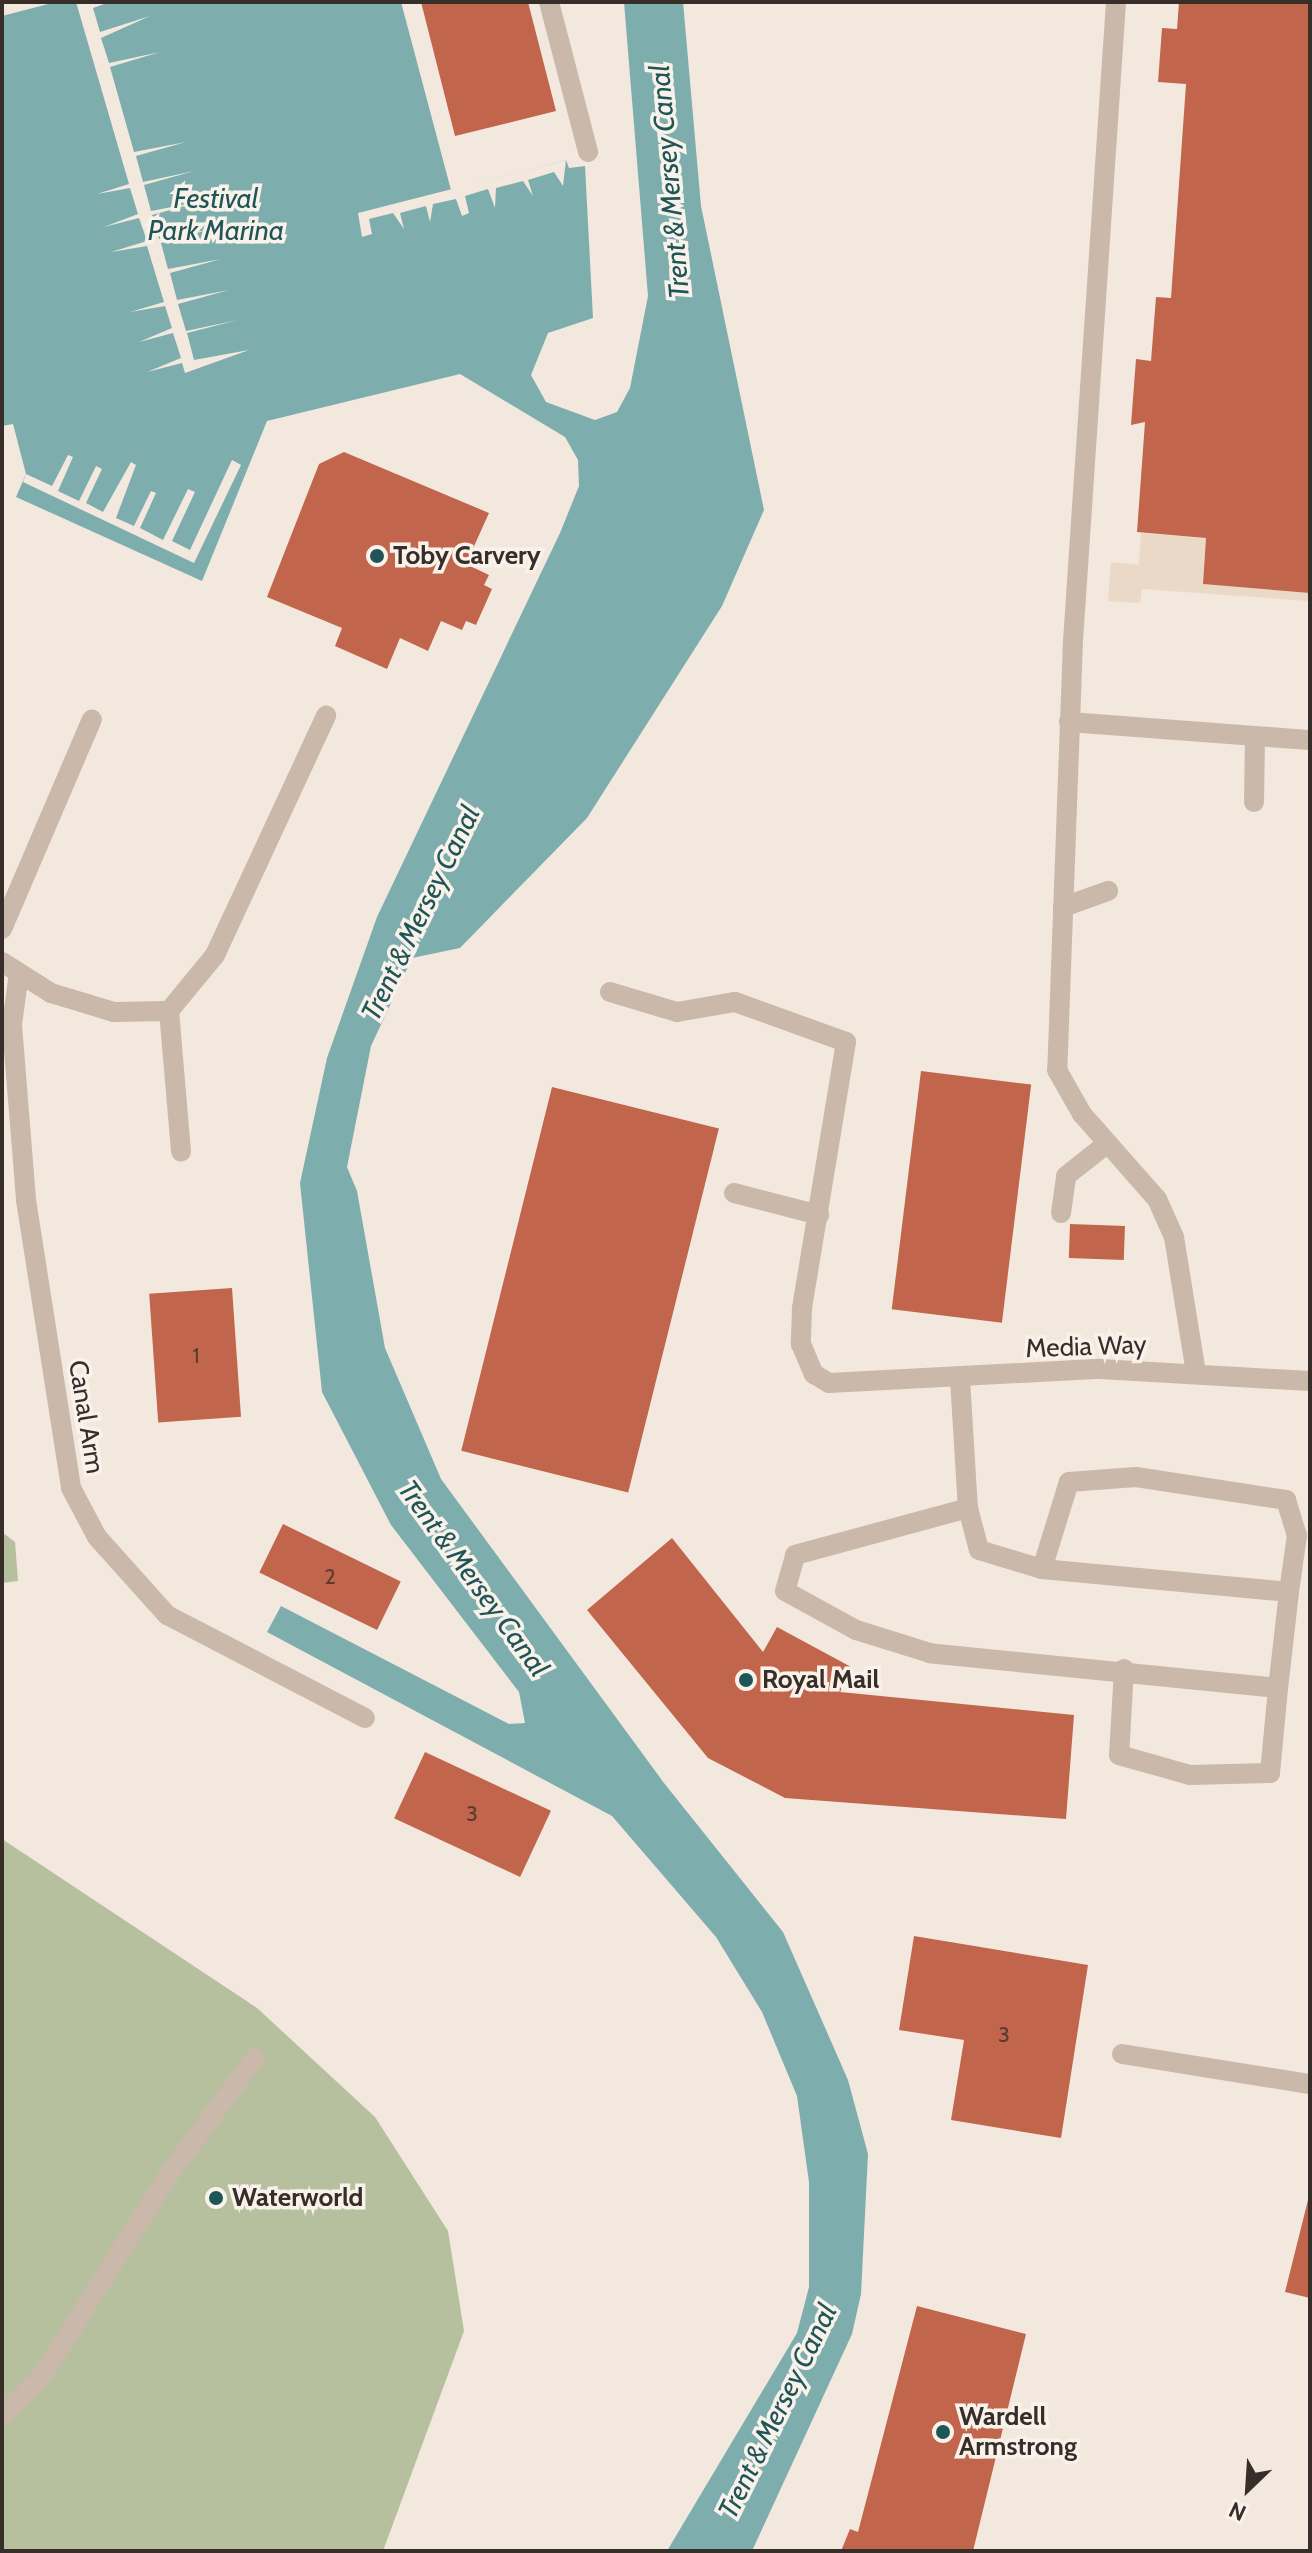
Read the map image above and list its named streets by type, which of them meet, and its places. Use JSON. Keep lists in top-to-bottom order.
{
  "streets": {
    "street": ["Media Way", "Canal Arm"]
  },
  "water": ["Trent & Mersey Canal", "Festival Park Marina"],
  "places": [
    "Toby Carvery",
    "Royal Mail",
    "Waterworld",
    "Wardell Armstrong"
  ],
  "house_numbers": [
    "1",
    "2",
    "3",
    "3"
  ],
  "north": "bottom left"
}
